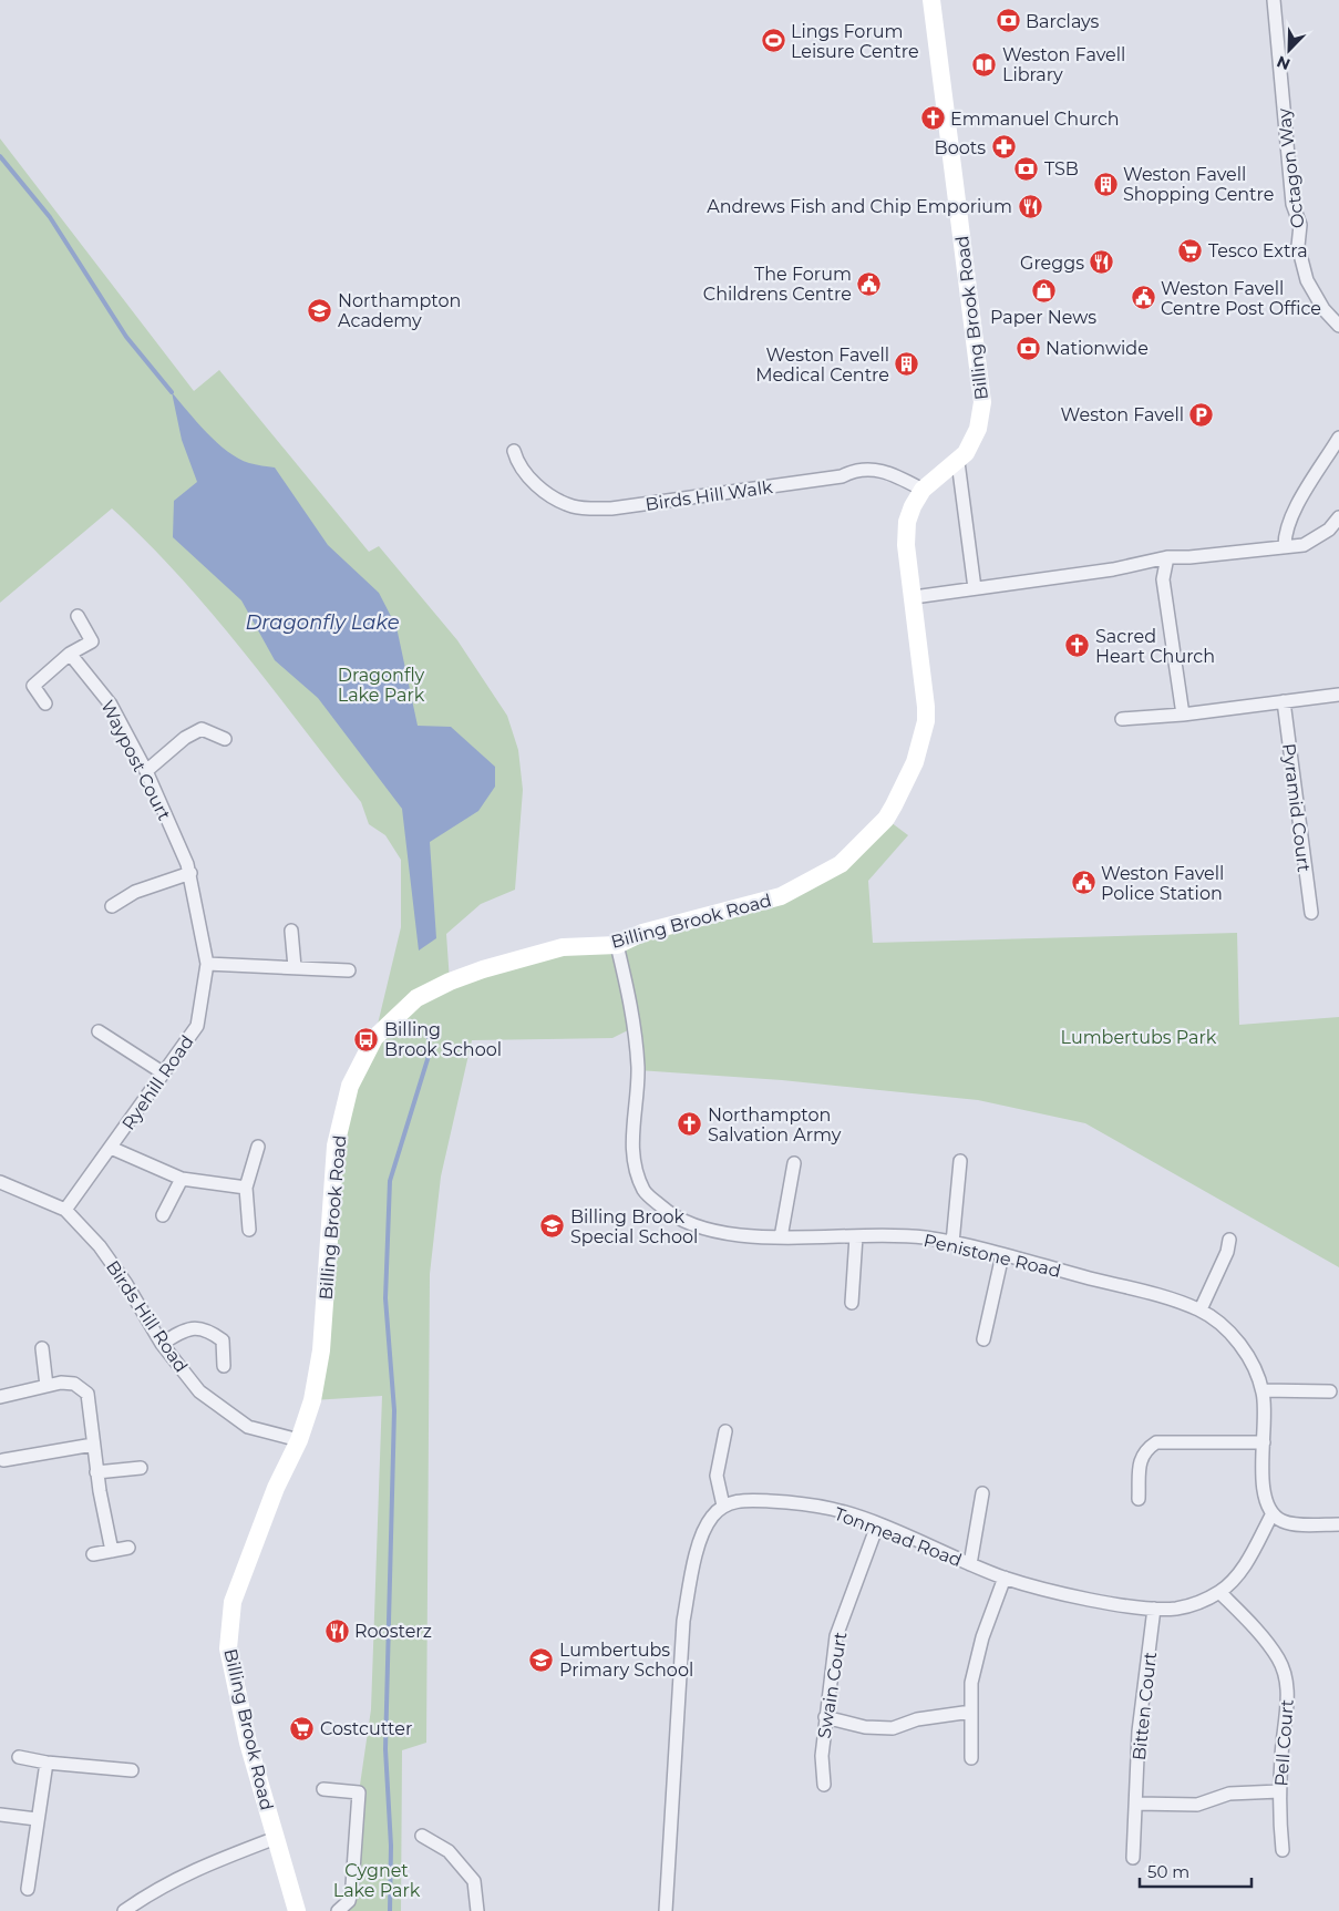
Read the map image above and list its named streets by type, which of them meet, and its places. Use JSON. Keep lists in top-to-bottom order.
{
  "streets": {
    "street": [
      "Octagon Way",
      "Billing Brook Road",
      "Birds Hill Walk",
      "Waypost Court",
      "Pyramid Court",
      "Ryehill Road",
      "Penistone Road",
      "Birds Hill Road",
      "Tonmead Road",
      "Swain Court",
      "Bitten Court",
      "Pell Court"
    ]
  },
  "crossings": [
    ["Billing Brook Road", "Birds Hill Walk"],
    ["Billing Brook Road", "Penistone Road"],
    ["Billing Brook Road", "Birds Hill Road"],
    ["Waypost Court", "Ryehill Road"],
    ["Ryehill Road", "Birds Hill Road"],
    ["Penistone Road", "Tonmead Road"],
    ["Tonmead Road", "Swain Court"],
    ["Tonmead Road", "Bitten Court"],
    ["Tonmead Road", "Pell Court"]
  ],
  "water": ["Dragonfly Lake"],
  "parks": ["Dragonfly Lake Park", "Lumbertubs Park", "Cygnet Lake Park"],
  "places": {
    "bank": ["Barclays", "TSB", "Nationwide"],
    "sports": ["Lings Forum Leisure Centre"],
    "library": ["Weston Favell Library"],
    "church": ["Emmanuel Church", "Sacred Heart Church", "Northampton Salvation Army"],
    "pharmacy": ["Boots"],
    "building": ["Weston Favell Shopping Centre", "Weston Favell Medical Centre"],
    "restaurant": ["Andrews Fish and Chip Emporium", "Greggs", "Roosterz"],
    "supermarket": ["Tesco Extra", "Costcutter"],
    "public building": ["The Forum Childrens Centre", "Weston Favell Centre Post Office", "Weston Favell Police Station"],
    "shop": ["Paper News"],
    "school or university": ["Northampton Academy", "Billing Brook Special School", "Lumbertubs Primary School"],
    "parking": ["Weston Favell"],
    "bus stop": ["Billing Brook School"]
  },
  "scale_bar": "50 m",
  "north": "bottom left"
}
